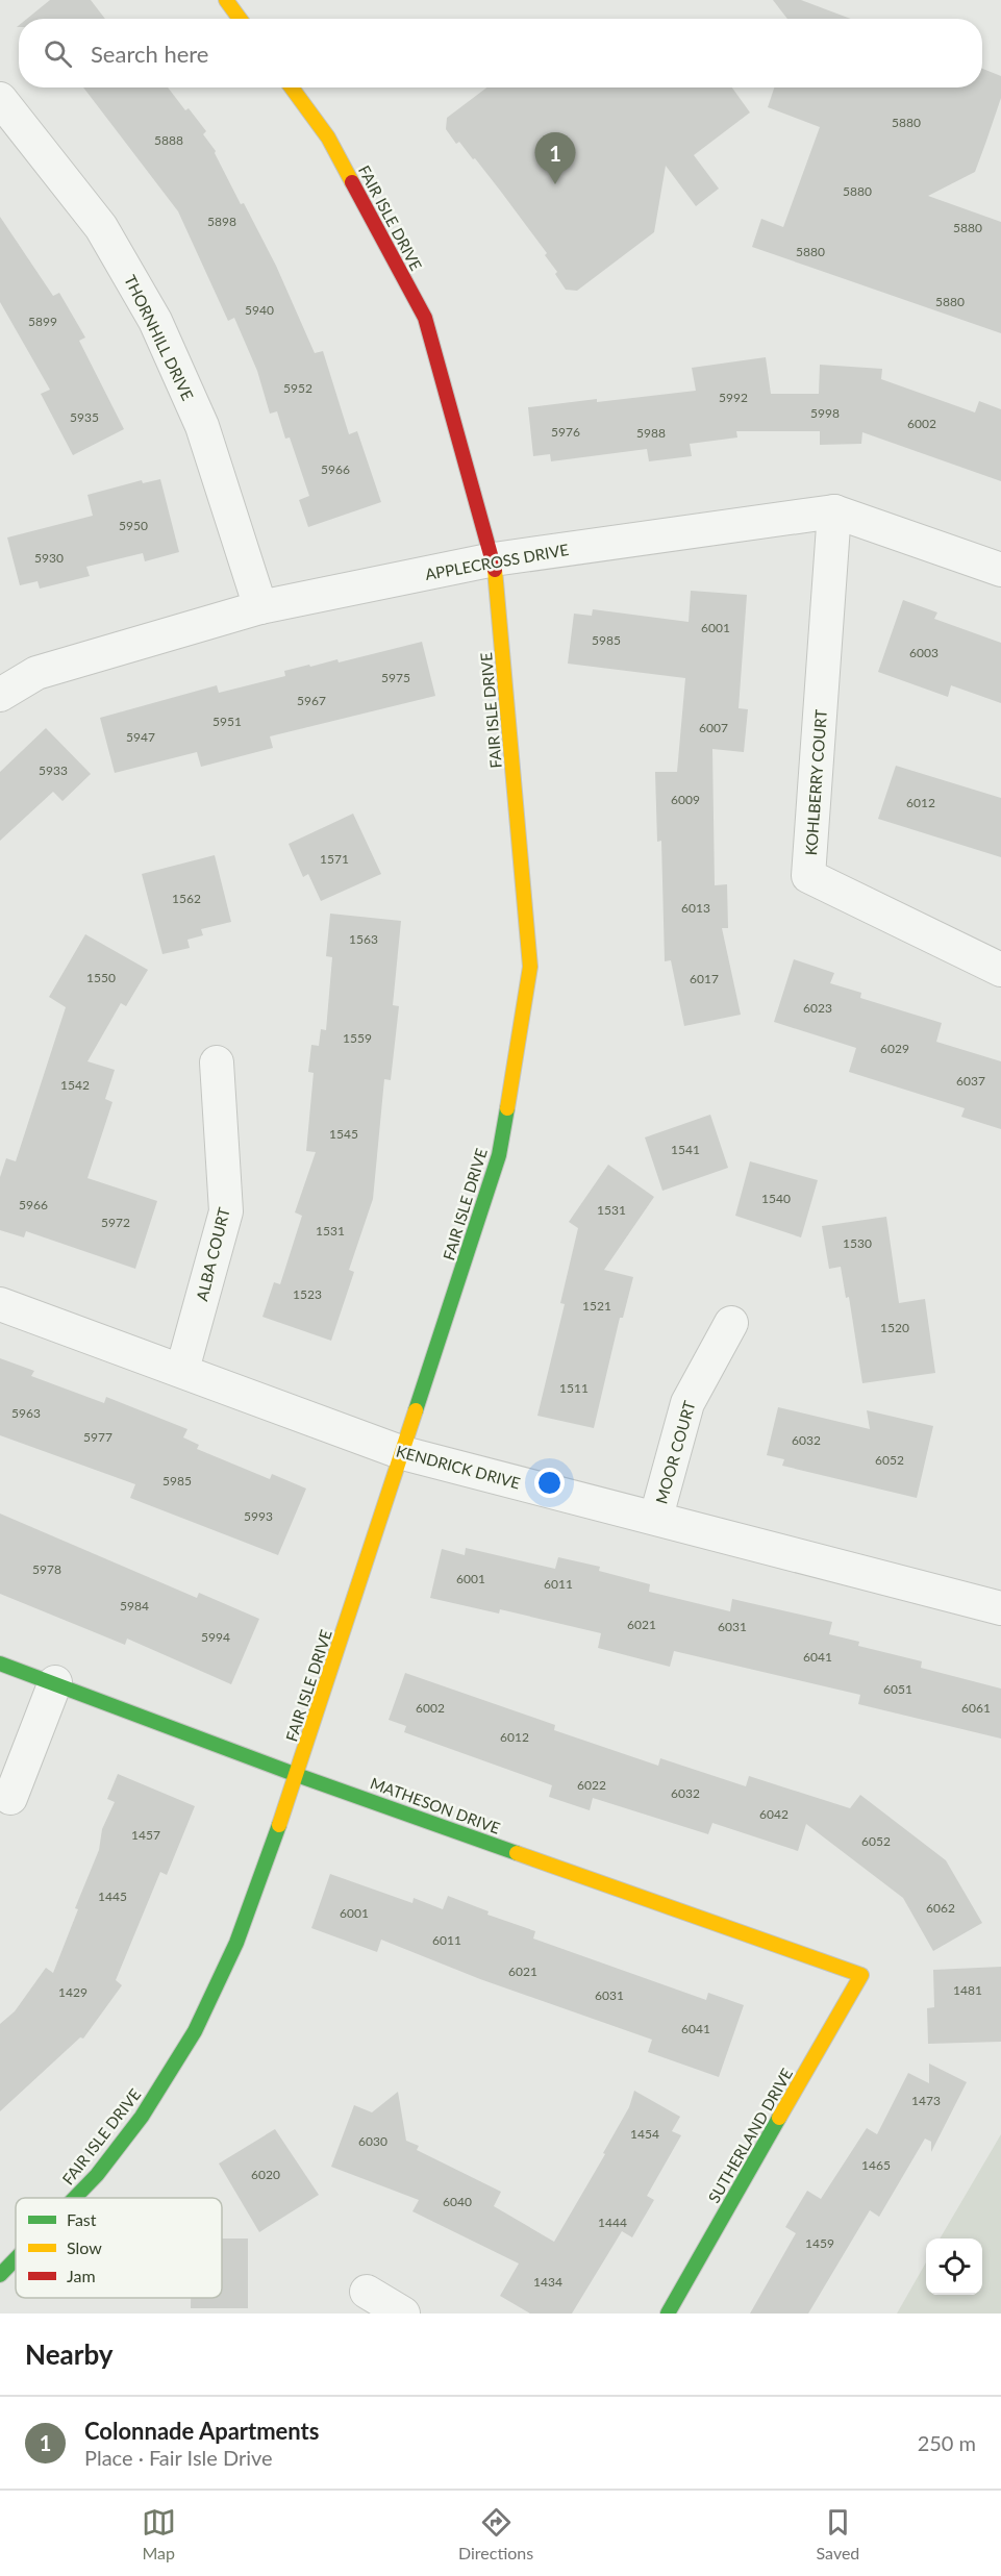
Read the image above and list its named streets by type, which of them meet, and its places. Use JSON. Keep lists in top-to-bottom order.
{
  "streets": {
    "street": [
      "FAIR ISLE DRIVE",
      "THORNHILL DRIVE",
      "APPLECROSS DRIVE",
      "KOHLBERRY COURT",
      "ALBA COURT",
      "MOOR COURT",
      "KENDRICK DRIVE",
      "MATHESON DRIVE",
      "SUTHERLAND DRIVE"
    ]
  },
  "crossings": [
    ["FAIR ISLE DRIVE", "APPLECROSS DRIVE"],
    ["FAIR ISLE DRIVE", "KENDRICK DRIVE"],
    ["FAIR ISLE DRIVE", "MATHESON DRIVE"],
    ["THORNHILL DRIVE", "APPLECROSS DRIVE"],
    ["APPLECROSS DRIVE", "KOHLBERRY COURT"],
    ["ALBA COURT", "KENDRICK DRIVE"],
    ["MOOR COURT", "KENDRICK DRIVE"],
    ["MATHESON DRIVE", "SUTHERLAND DRIVE"]
  ],
  "house_numbers": [
    "5880",
    "5888",
    "5880",
    "5898",
    "5880",
    "5880",
    "5880",
    "5940",
    "5899",
    "5952",
    "5992",
    "5998",
    "5935",
    "6002",
    "5976",
    "5988",
    "5966",
    "5950",
    "5930",
    "6001",
    "5985",
    "6003",
    "5975",
    "5967",
    "5951",
    "6007",
    "5947",
    "5933",
    "6009",
    "6012",
    "1571",
    "1562",
    "6013",
    "1563",
    "1550",
    "6017",
    "6023",
    "1559",
    "6029",
    "6037",
    "1542",
    "1545",
    "1541",
    "1540",
    "5966",
    "1531",
    "5972",
    "1531",
    "1530",
    "1523",
    "1521",
    "1520",
    "1511",
    "5963",
    "5977",
    "6032",
    "6052",
    "5985",
    "5993",
    "5978",
    "6001",
    "6011",
    "5984",
    "6021",
    "6031",
    "5994",
    "6041",
    "6051",
    "6002",
    "6061",
    "6012",
    "6022",
    "6032",
    "6042",
    "1457",
    "6052",
    "1445",
    "6062",
    "6001",
    "6011",
    "6021",
    "1481",
    "1429",
    "6031",
    "6041",
    "1473",
    "1454",
    "6030",
    "1465",
    "6020",
    "6040",
    "1444",
    "1459",
    "1434"
  ],
  "legend": ["Fast", "Slow", "Jam"],
  "page": {
    "search": "Search here",
    "pins": "1",
    "heading": "Nearby",
    "list": [
      {
        "mark": "1",
        "name": "Colonnade Apartments",
        "note": "Place · Fair Isle Drive",
        "value": "250 m"
      }
    ],
    "nav": ["Map", "Directions", "Saved"]
  }
}
